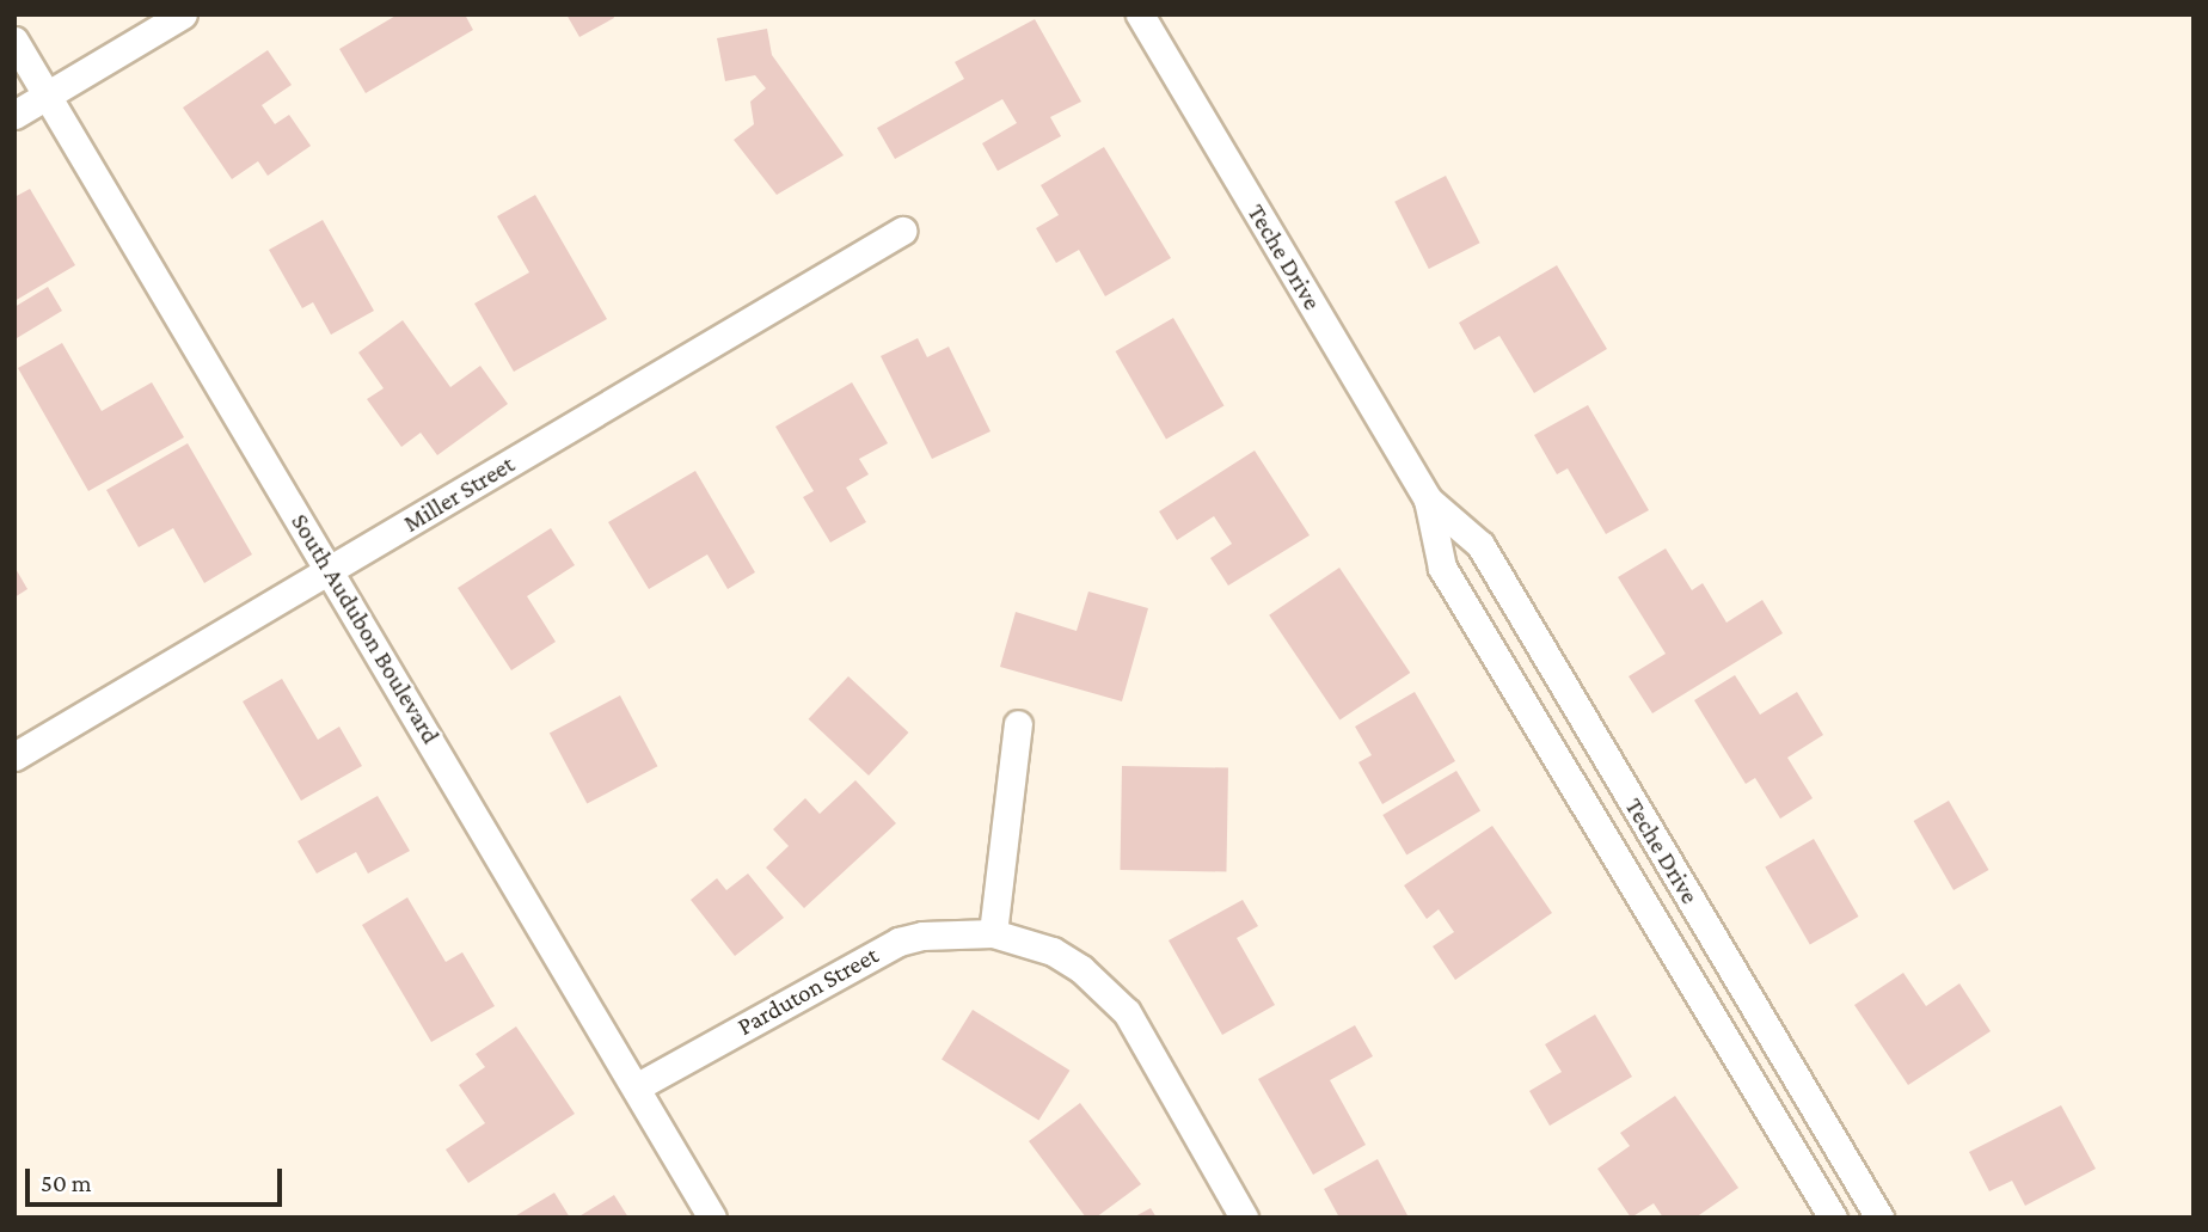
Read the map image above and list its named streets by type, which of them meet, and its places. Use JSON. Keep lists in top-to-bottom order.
{
  "streets": {
    "street": [
      "Teche Drive",
      "Miller Street",
      "South Audubon Boulevard",
      "Parduton Street"
    ]
  },
  "crossings": [
    ["Miller Street", "South Audubon Boulevard"],
    ["South Audubon Boulevard", "Parduton Street"]
  ],
  "scale_bar": "50 m"
}
